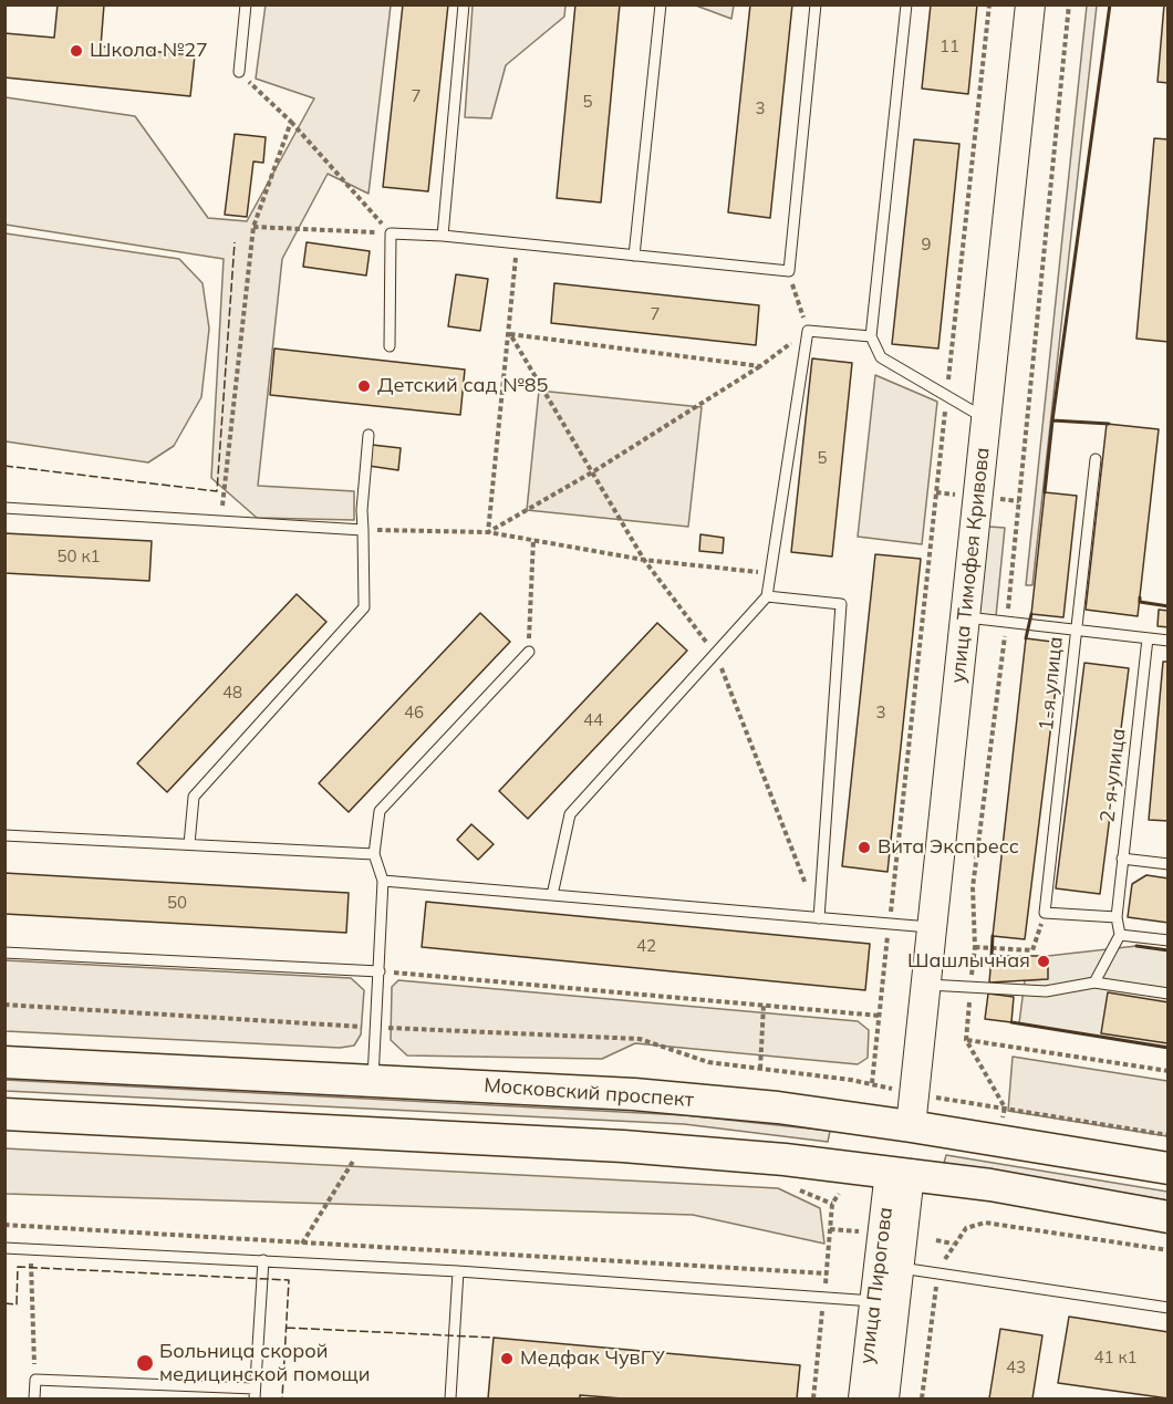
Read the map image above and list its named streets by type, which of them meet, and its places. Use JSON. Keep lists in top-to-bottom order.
{
  "streets": {
    "main road": ["Московский проспект"],
    "street": ["улица Тимофея Кривова", "улица Пирогова"],
    "lane": ["1-я улица", "2-я улица"]
  },
  "crossings": [
    ["улица Тимофея Кривова", "Московский проспект"]
  ],
  "places": [
    "Школа №27",
    "Детский сад №85",
    "Вита Экспресс",
    "Шашлычная",
    "Медфак ЧувГУ",
    "Больница скорой медицинской помощи"
  ],
  "house_numbers": [
    "11",
    "7",
    "5",
    "3",
    "9",
    "7",
    "5",
    "50 к1",
    "48",
    "46",
    "3",
    "44",
    "50",
    "42",
    "41 к1",
    "43"
  ]
}
